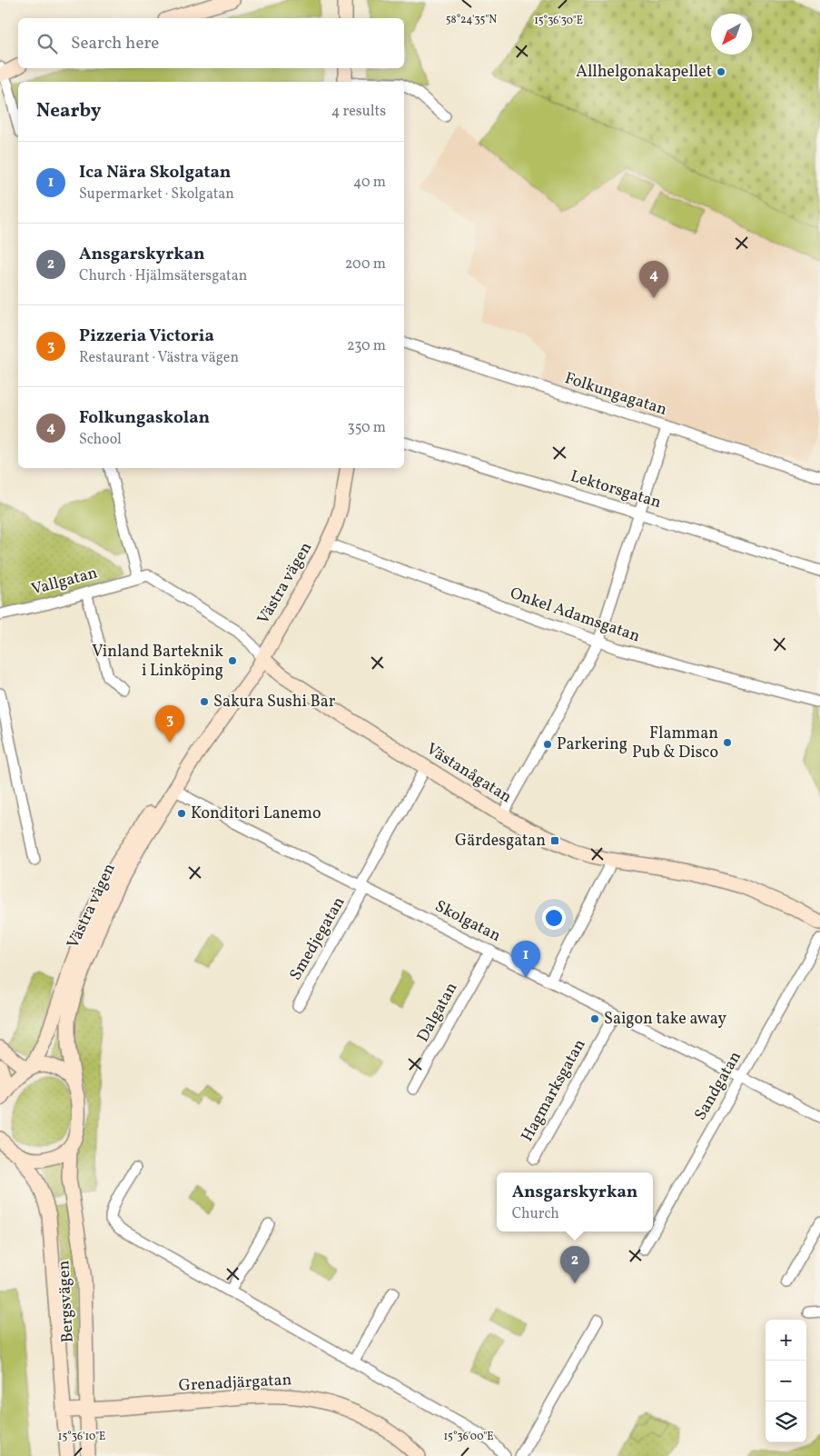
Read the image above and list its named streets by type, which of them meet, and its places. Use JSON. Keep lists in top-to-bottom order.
{
  "streets": {
    "main road": [
      "Västra vägen",
      "Västanågatan",
      "Bergsvägen",
      "Grenadjärgatan"
    ],
    "street": [
      "Folkungagatan",
      "Lektorsgatan",
      "Vallgatan",
      "Onkel Adamsgatan",
      "Skolgatan",
      "Smedjegatan",
      "Dalgatan",
      "Sandgatan",
      "Hagmarksgatan"
    ]
  },
  "crossings": [
    ["Vallgatan", "Västanågatan"],
    ["Västra vägen", "Onkel Adamsgatan"],
    ["Västra vägen", "Västanågatan"],
    ["Västra vägen", "Skolgatan"],
    ["Västra vägen", "Bergsvägen"],
    ["Västanågatan", "Smedjegatan"],
    ["Skolgatan", "Smedjegatan"],
    ["Skolgatan", "Dalgatan"],
    ["Skolgatan", "Sandgatan"],
    ["Skolgatan", "Hagmarksgatan"],
    ["Bergsvägen", "Grenadjärgatan"]
  ],
  "places": {
    "other": [
      "Allhelgonakapellet",
      "Vinland Barteknik i Linköping",
      "Sakura Sushi Bar",
      "Flamman Pub & Disco",
      "Parkering",
      "Konditori Lanemo",
      "Saigon take away"
    ],
    "transit": ["Gärdesgatan"]
  },
  "north": "bottom left",
  "page": {
    "search": "Search here",
    "heading": ["Nearby", "4 results"],
    "list": [
      {
        "mark": "1",
        "name": "Ica Nära Skolgatan",
        "note": "Supermarket · Skolgatan",
        "value": "40 m"
      },
      {
        "mark": "2",
        "name": "Ansgarskyrkan",
        "note": "Church · Hjälmsätersgatan",
        "value": "200 m"
      },
      {
        "mark": "3",
        "name": "Pizzeria Victoria",
        "note": "Restaurant · Västra vägen",
        "value": "230 m"
      },
      {
        "mark": "4",
        "name": "Folkungaskolan",
        "note": "School",
        "value": "350 m"
      }
    ],
    "pins": [
      "4",
      "3",
      "1",
      "2"
    ],
    "popup": ["Ansgarskyrkan", "Church"],
    "map_buttons": ["+", "−"]
  },
  "coordinates": [
    "58°24'35\"N",
    "15°36'30\"E",
    "15°36'10\"E",
    "15°36'00\"E"
  ]
}
